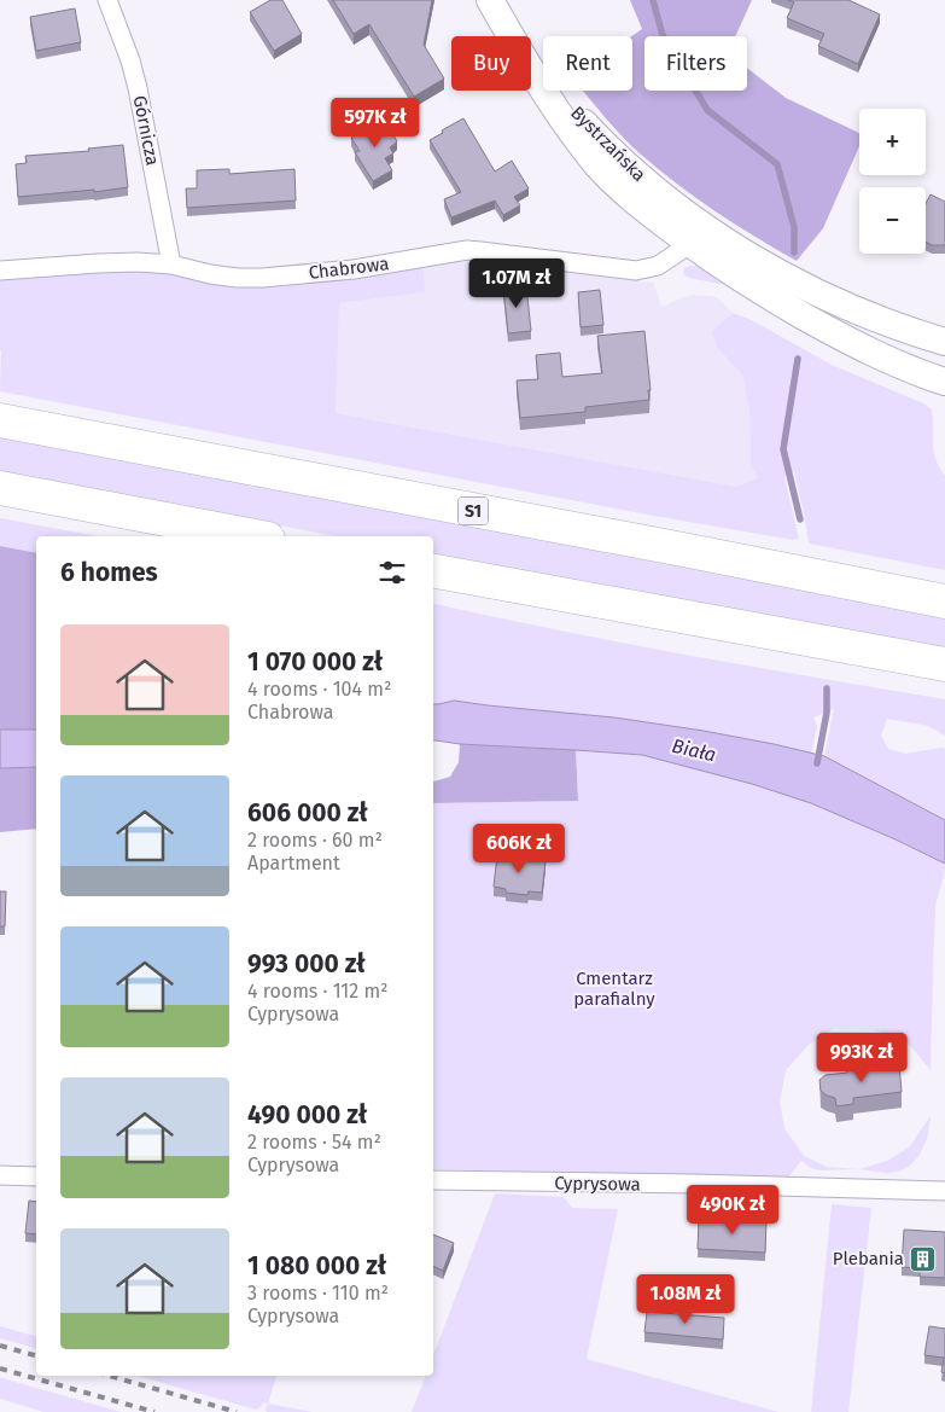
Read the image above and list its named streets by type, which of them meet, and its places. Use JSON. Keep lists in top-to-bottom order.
{
  "streets": {
    "highway": ["S1"],
    "main road": ["Bystrzańska"],
    "street": ["Górnicza", "Chabrowa", "Cyprysowa"]
  },
  "crossings": [
    ["Górnicza", "Chabrowa"],
    ["Bystrzańska", "Chabrowa"]
  ],
  "water": ["Biała"],
  "parks": ["Cmentarz parafialny"],
  "places": {
    "building": ["Plebania"]
  },
  "page": {
    "chip": ["Buy", "Rent", "Filters"],
    "price": [
      "597K zł",
      "1.07M zł",
      "606K zł",
      "993K zł",
      "490K zł",
      "1.08M zł"
    ],
    "map_buttons": ["+", "−"],
    "heading": "6 homes",
    "list": [
      {
        "name": "1 070 000 zł",
        "note": "4 rooms · 104 m² · Chabrowa"
      },
      {
        "name": "606 000 zł",
        "note": "2 rooms · 60 m² · Apartment"
      },
      {
        "name": "993 000 zł",
        "note": "4 rooms · 112 m² · Cyprysowa"
      },
      {
        "name": "490 000 zł",
        "note": "2 rooms · 54 m² · Cyprysowa"
      },
      {
        "name": "1 080 000 zł",
        "note": "3 rooms · 110 m² · Cyprysowa"
      }
    ]
  }
}
